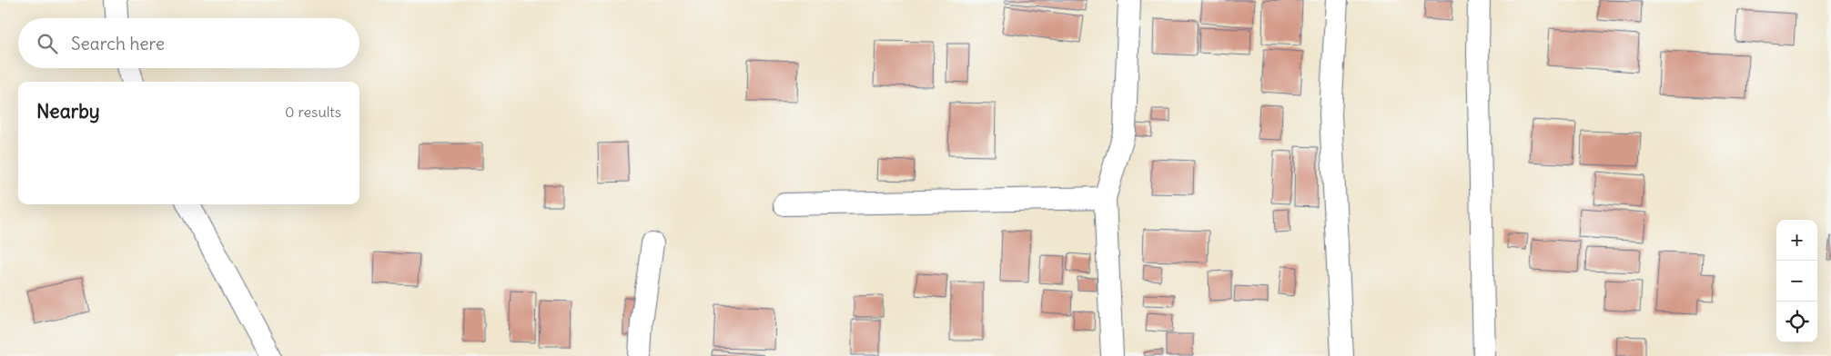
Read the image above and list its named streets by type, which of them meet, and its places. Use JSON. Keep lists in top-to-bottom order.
{
  "page": {
    "search": "Search here",
    "heading": ["Nearby", "0 results"],
    "map_buttons": ["+", "−"]
  }
}
